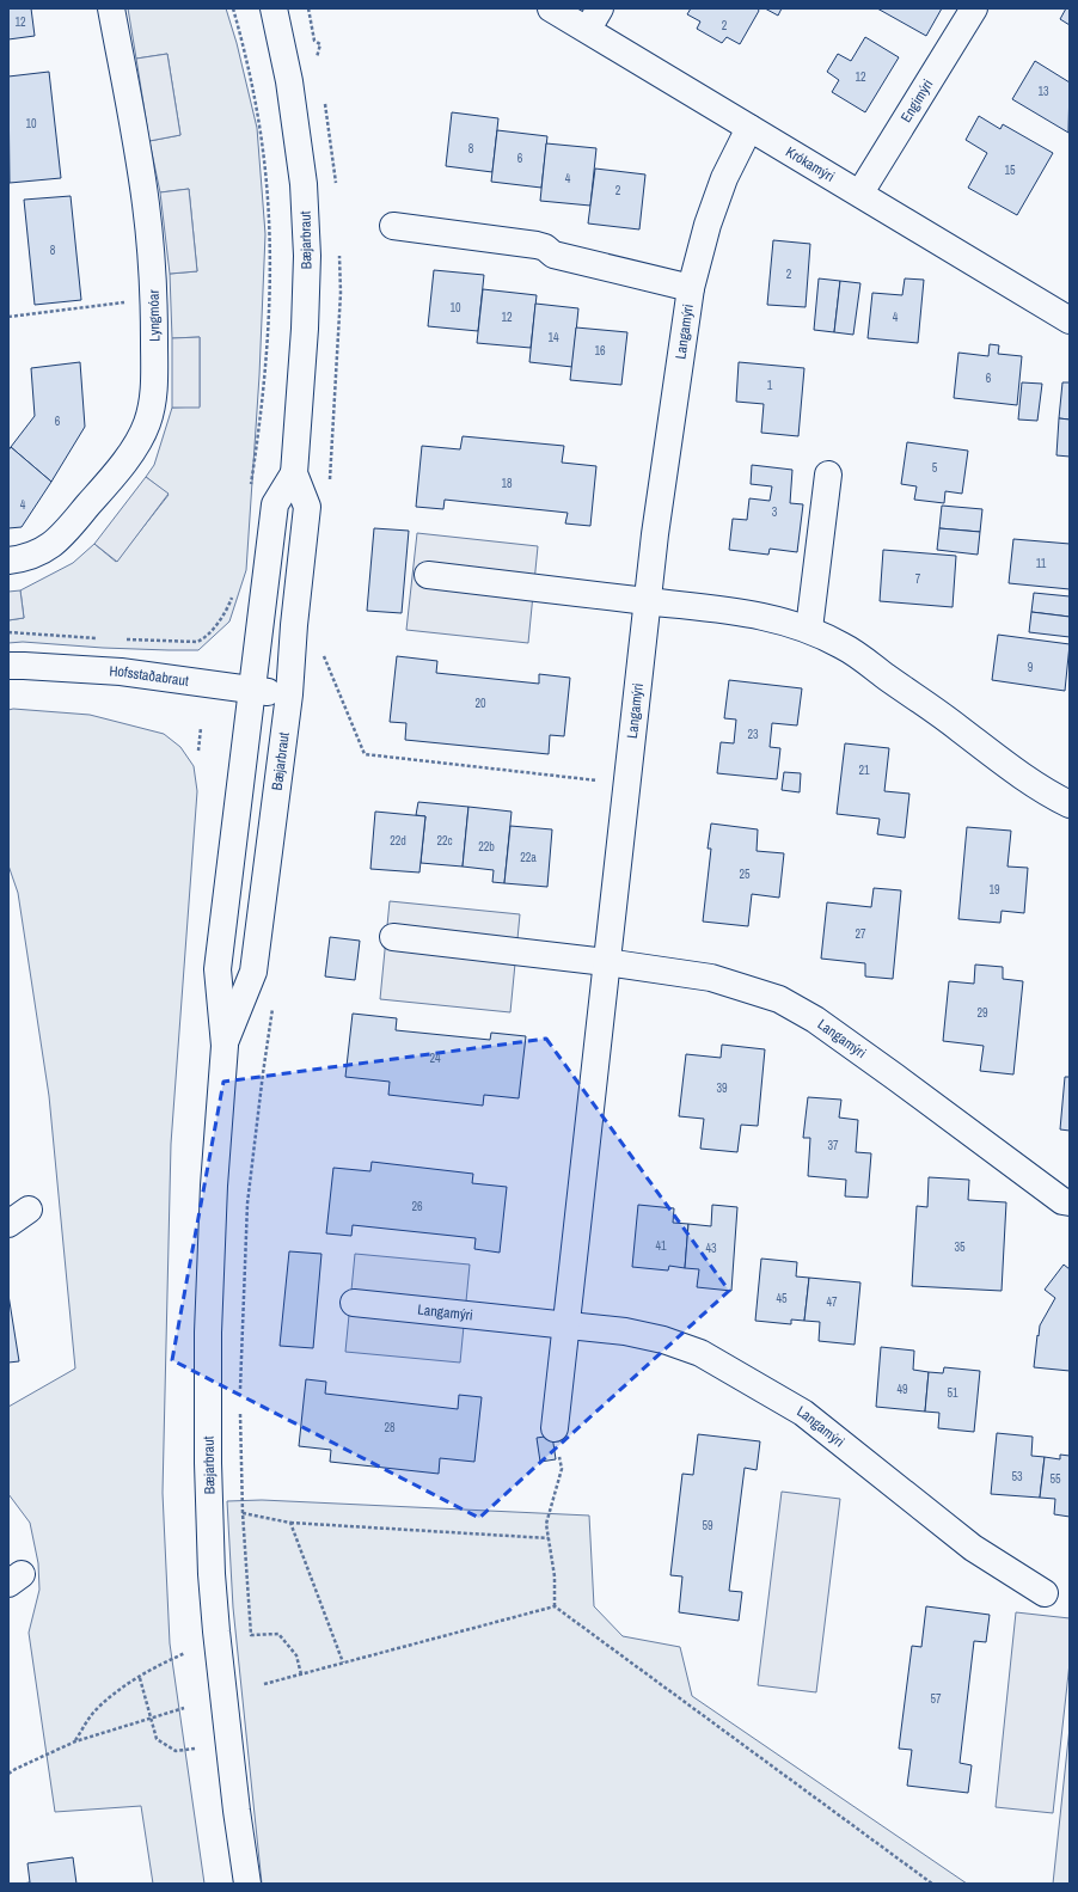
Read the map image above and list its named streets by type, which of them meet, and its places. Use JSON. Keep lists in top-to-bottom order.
{
  "streets": {
    "street": [
      "Engimýri",
      "Krókamýri",
      "Bæjarbraut",
      "Lyngmóar",
      "Langamýri",
      "Hofsstaðabraut"
    ]
  },
  "crossings": [
    ["Engimýri", "Krókamýri"],
    ["Krókamýri", "Langamýri"],
    ["Bæjarbraut", "Hofsstaðabraut"]
  ],
  "house_numbers": [
    "12",
    "2",
    "12",
    "13",
    "10",
    "8",
    "6",
    "15",
    "4",
    "2",
    "8",
    "2",
    "10",
    "12",
    "4",
    "14",
    "16",
    "6",
    "1",
    "6",
    "5",
    "18",
    "4",
    "3",
    "11",
    "7",
    "9",
    "20",
    "23",
    "21",
    "22d",
    "22c",
    "22b",
    "22a",
    "25",
    "19",
    "27",
    "29",
    "24",
    "39",
    "37",
    "26",
    "41",
    "35",
    "43",
    "45",
    "47",
    "49",
    "51",
    "28",
    "53",
    "55",
    "59",
    "57"
  ]
}
